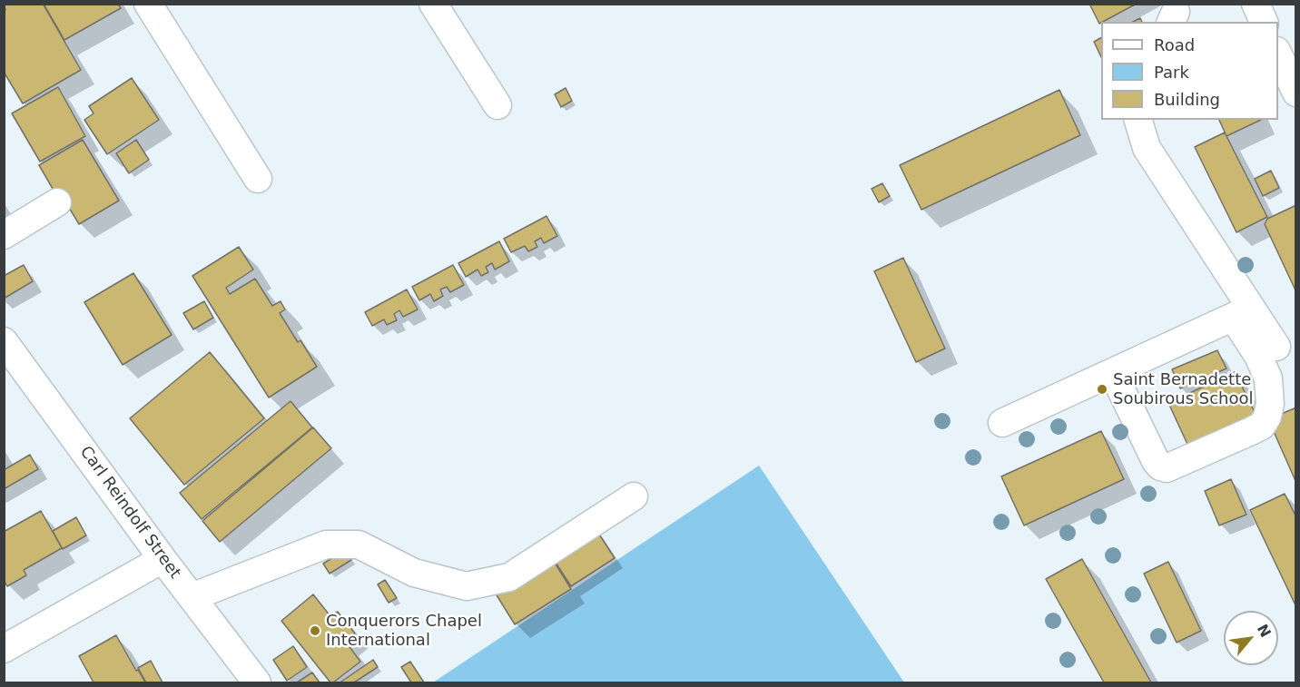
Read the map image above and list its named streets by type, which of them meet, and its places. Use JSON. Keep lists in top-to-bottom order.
{
  "streets": {
    "street": ["Carl Reindolf Street"]
  },
  "places": ["Saint Bernadette Soubirous School", "Conquerors Chapel International"],
  "legend": ["Road", "Park", "Building"],
  "north": "top right"
}
